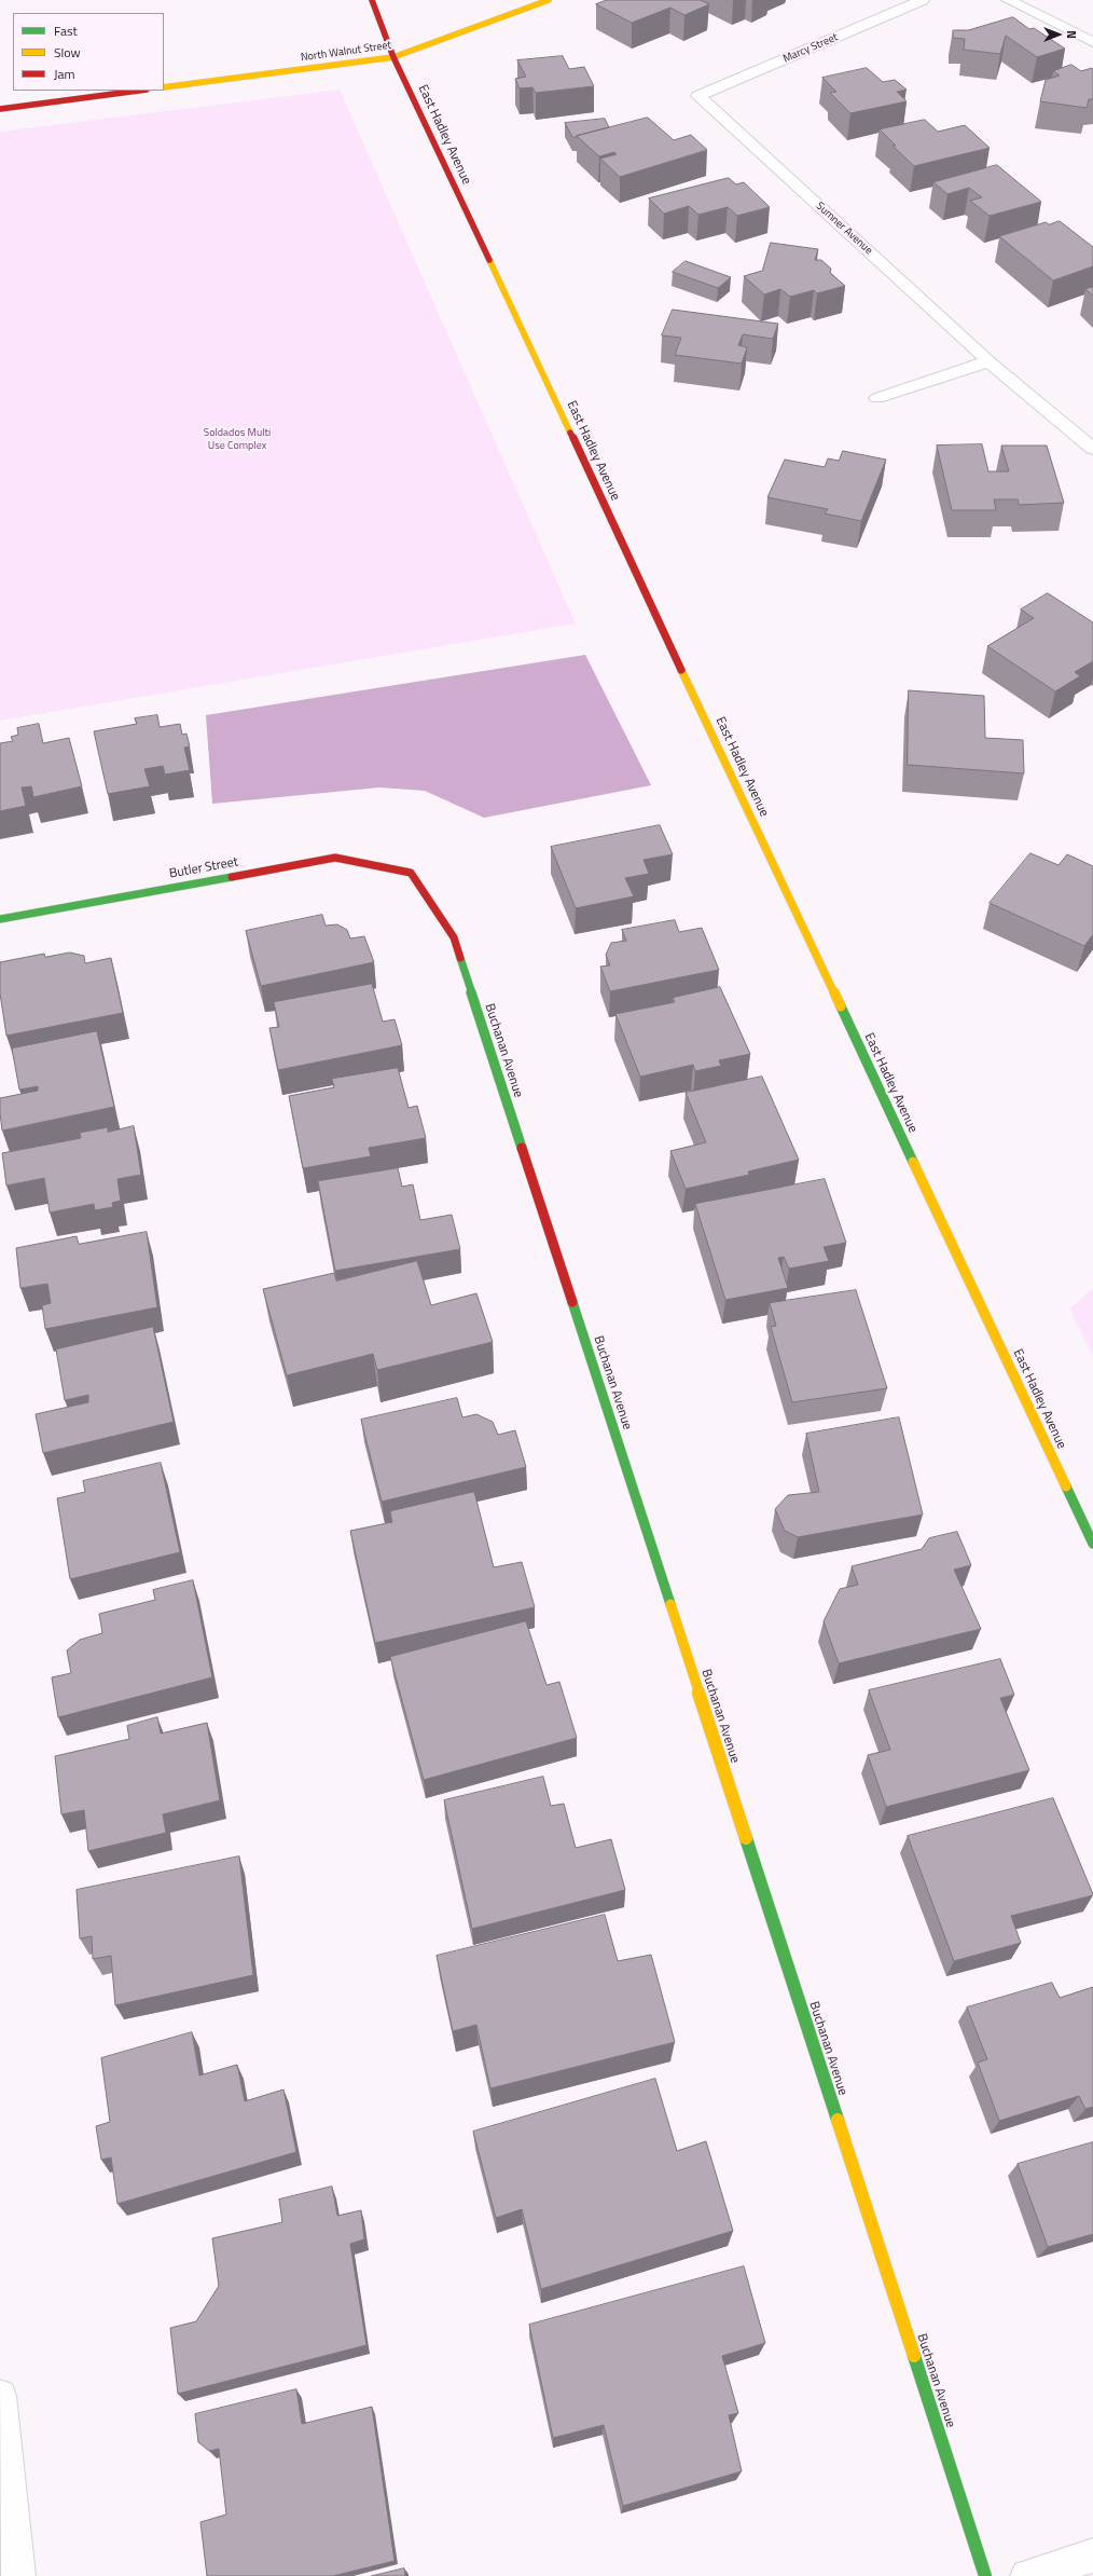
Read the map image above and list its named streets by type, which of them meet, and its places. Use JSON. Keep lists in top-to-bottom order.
{
  "streets": {
    "street": [
      "Marcy Street",
      "North Walnut Street",
      "East Hadley Avenue",
      "Sumner Avenue",
      "Butler Street",
      "Buchanan Avenue"
    ]
  },
  "crossings": [
    ["Marcy Street", "Sumner Avenue"],
    ["North Walnut Street", "East Hadley Avenue"],
    ["Butler Street", "Buchanan Avenue"]
  ],
  "parks": ["Soldados Multi Use Complex"],
  "legend": ["Fast", "Slow", "Jam"],
  "north": "right"
}
